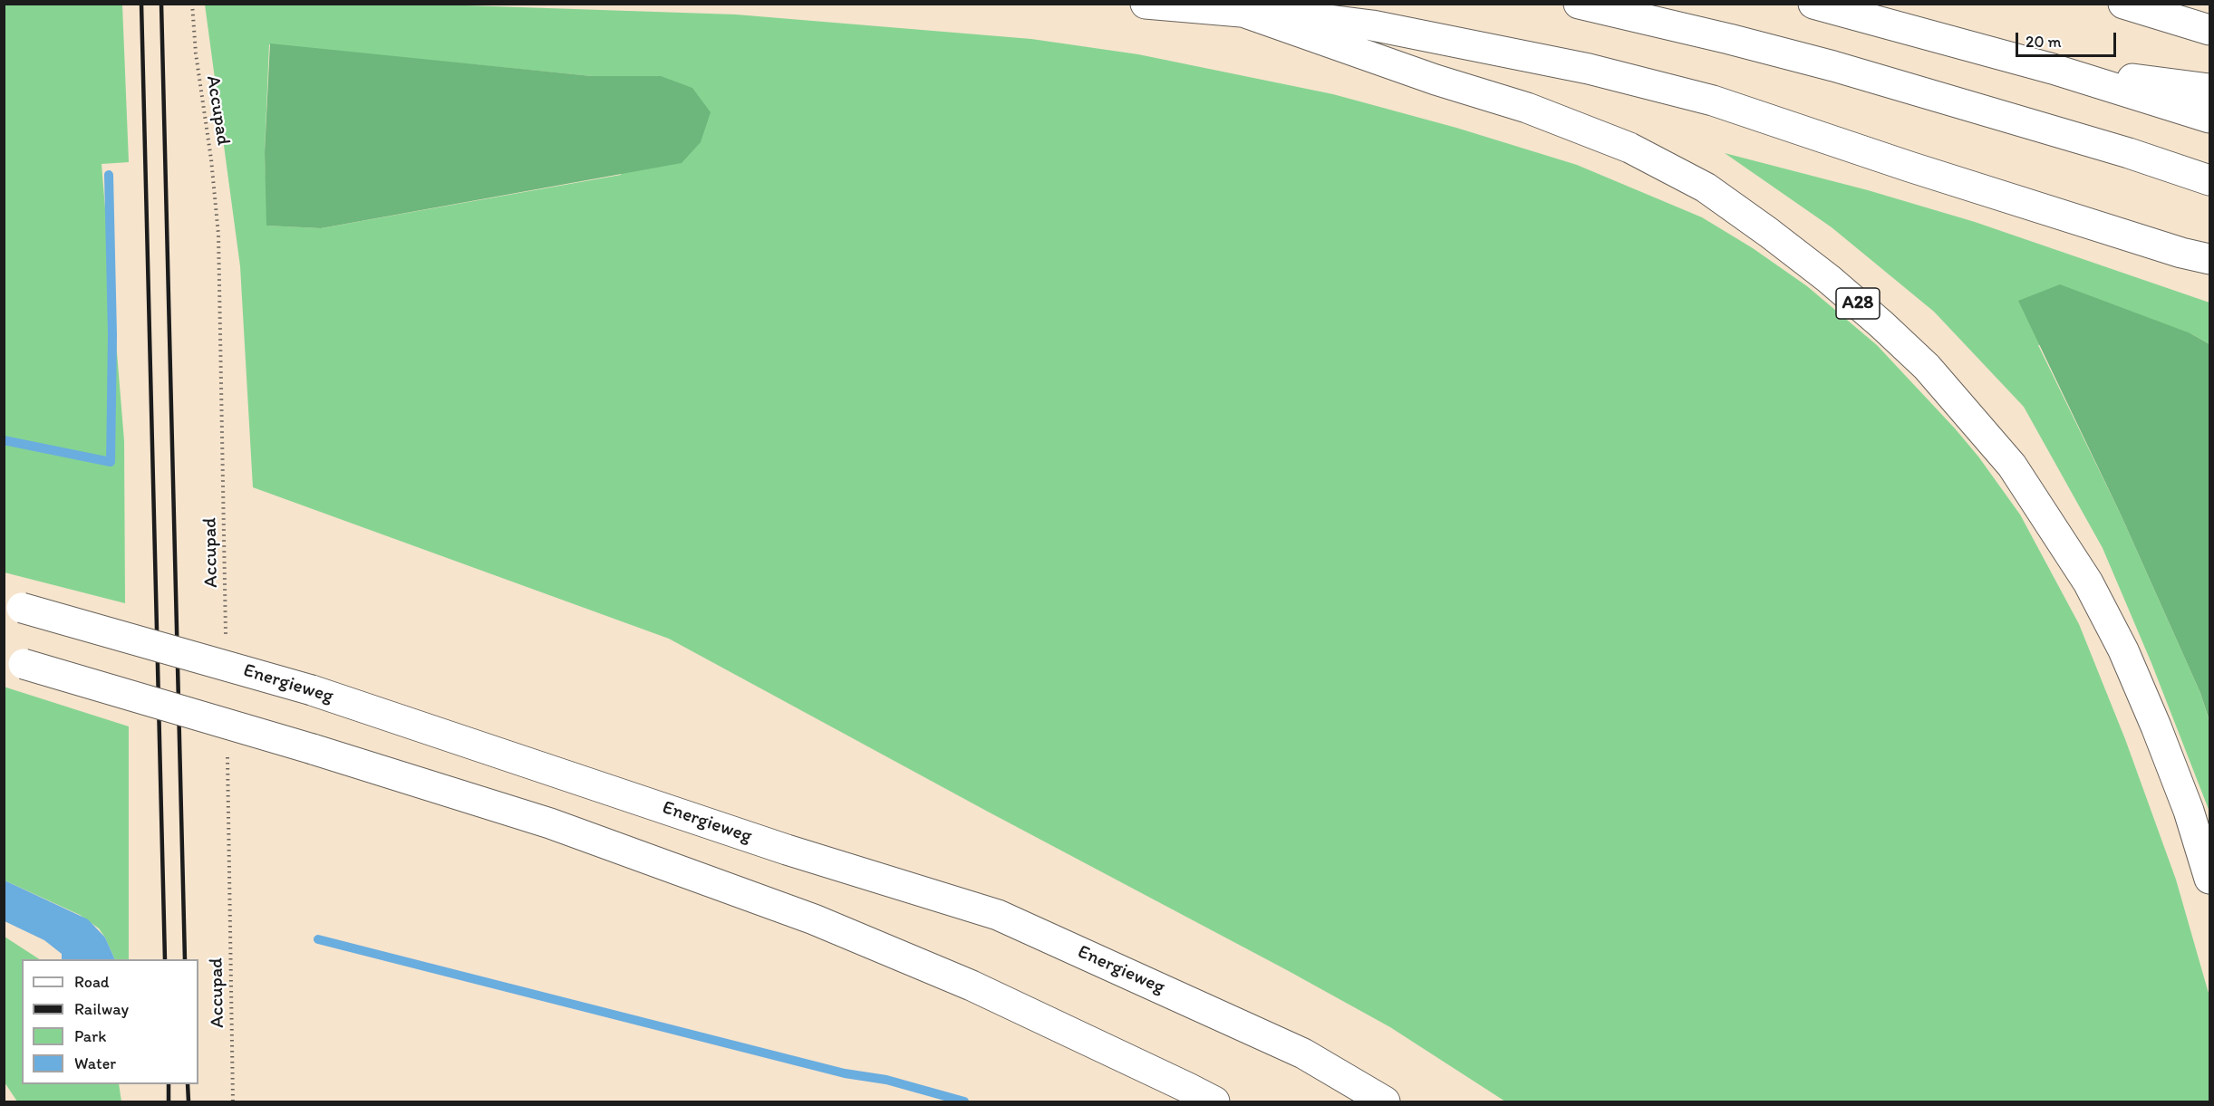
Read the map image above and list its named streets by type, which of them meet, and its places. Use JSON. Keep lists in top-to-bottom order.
{
  "streets": {
    "main road": ["A28", "Energieweg"],
    "path": ["Accupad"]
  },
  "legend": [
    "Road",
    "Railway",
    "Park",
    "Water"
  ],
  "scale_bar": "20 m"
}
